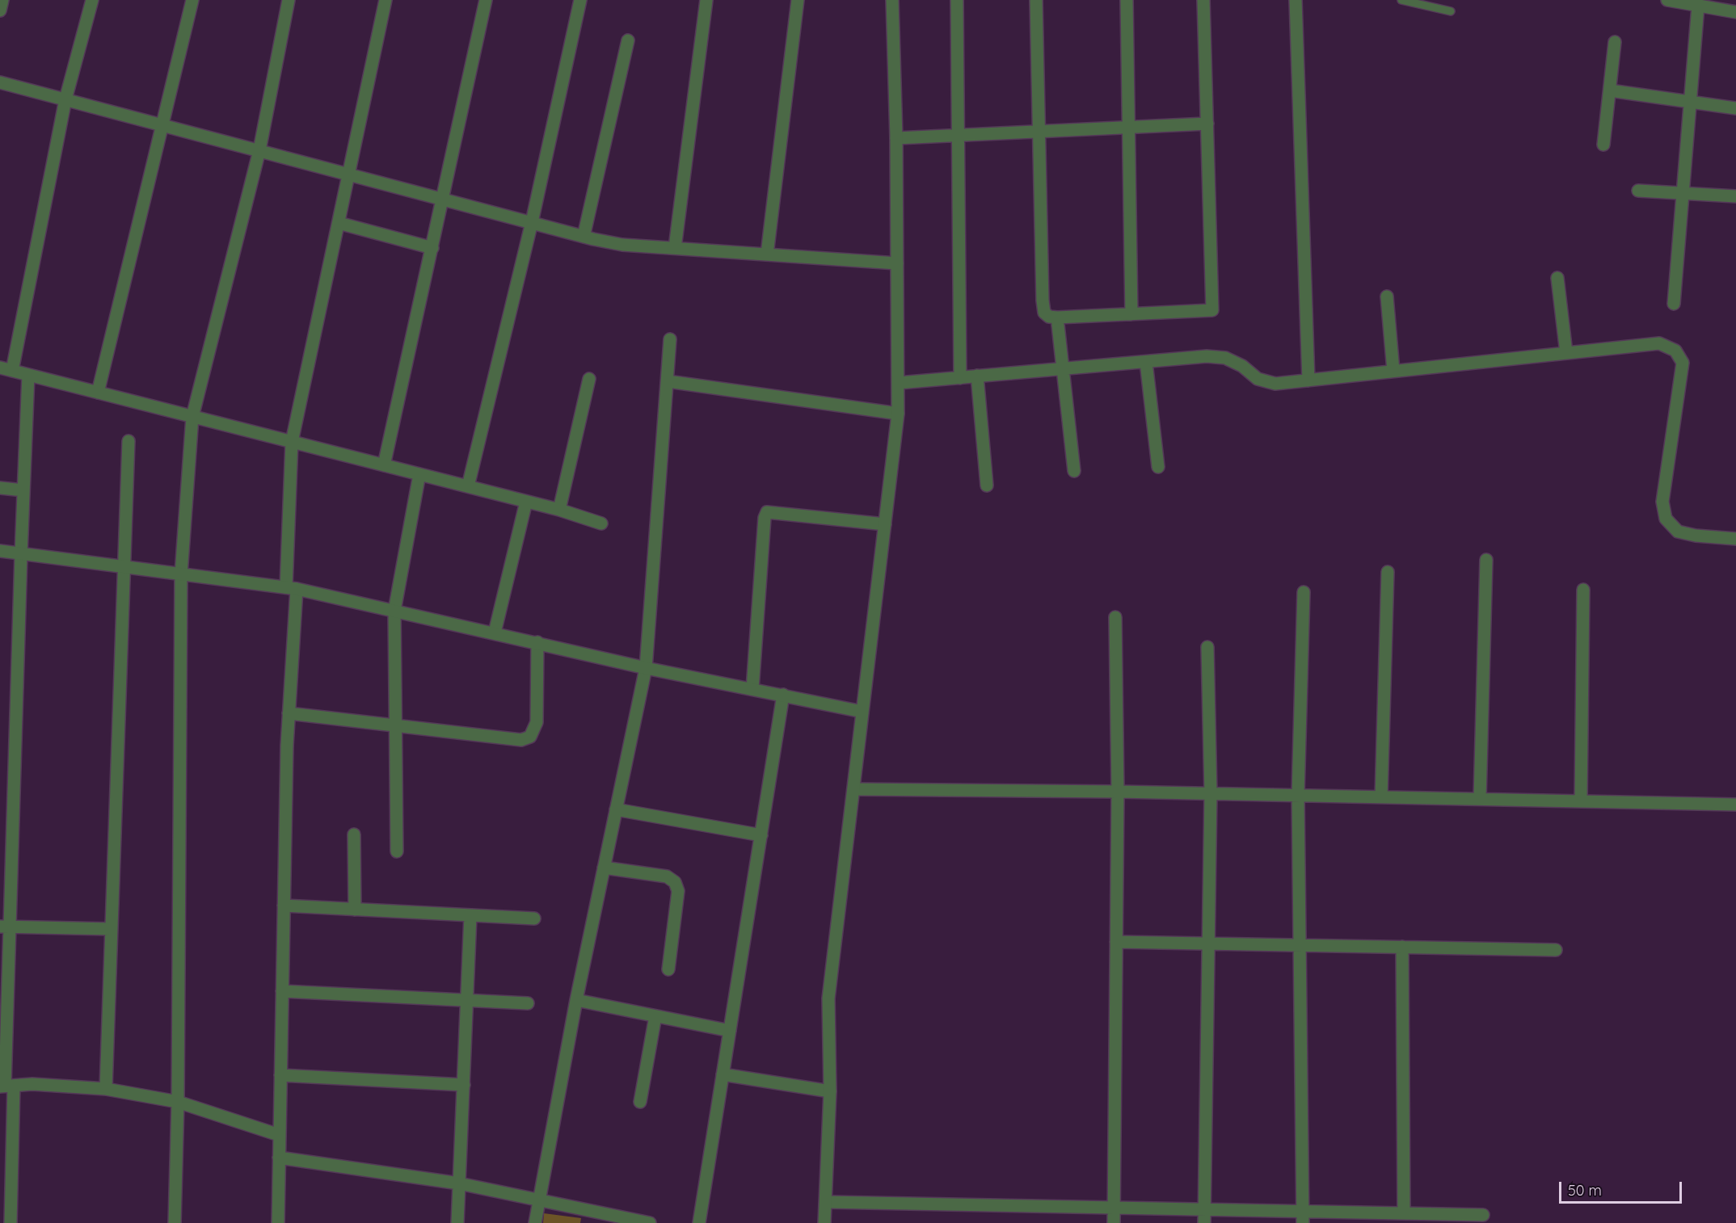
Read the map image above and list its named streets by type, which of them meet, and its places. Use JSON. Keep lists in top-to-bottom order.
{
  "scale_bar": "50 m"
}
